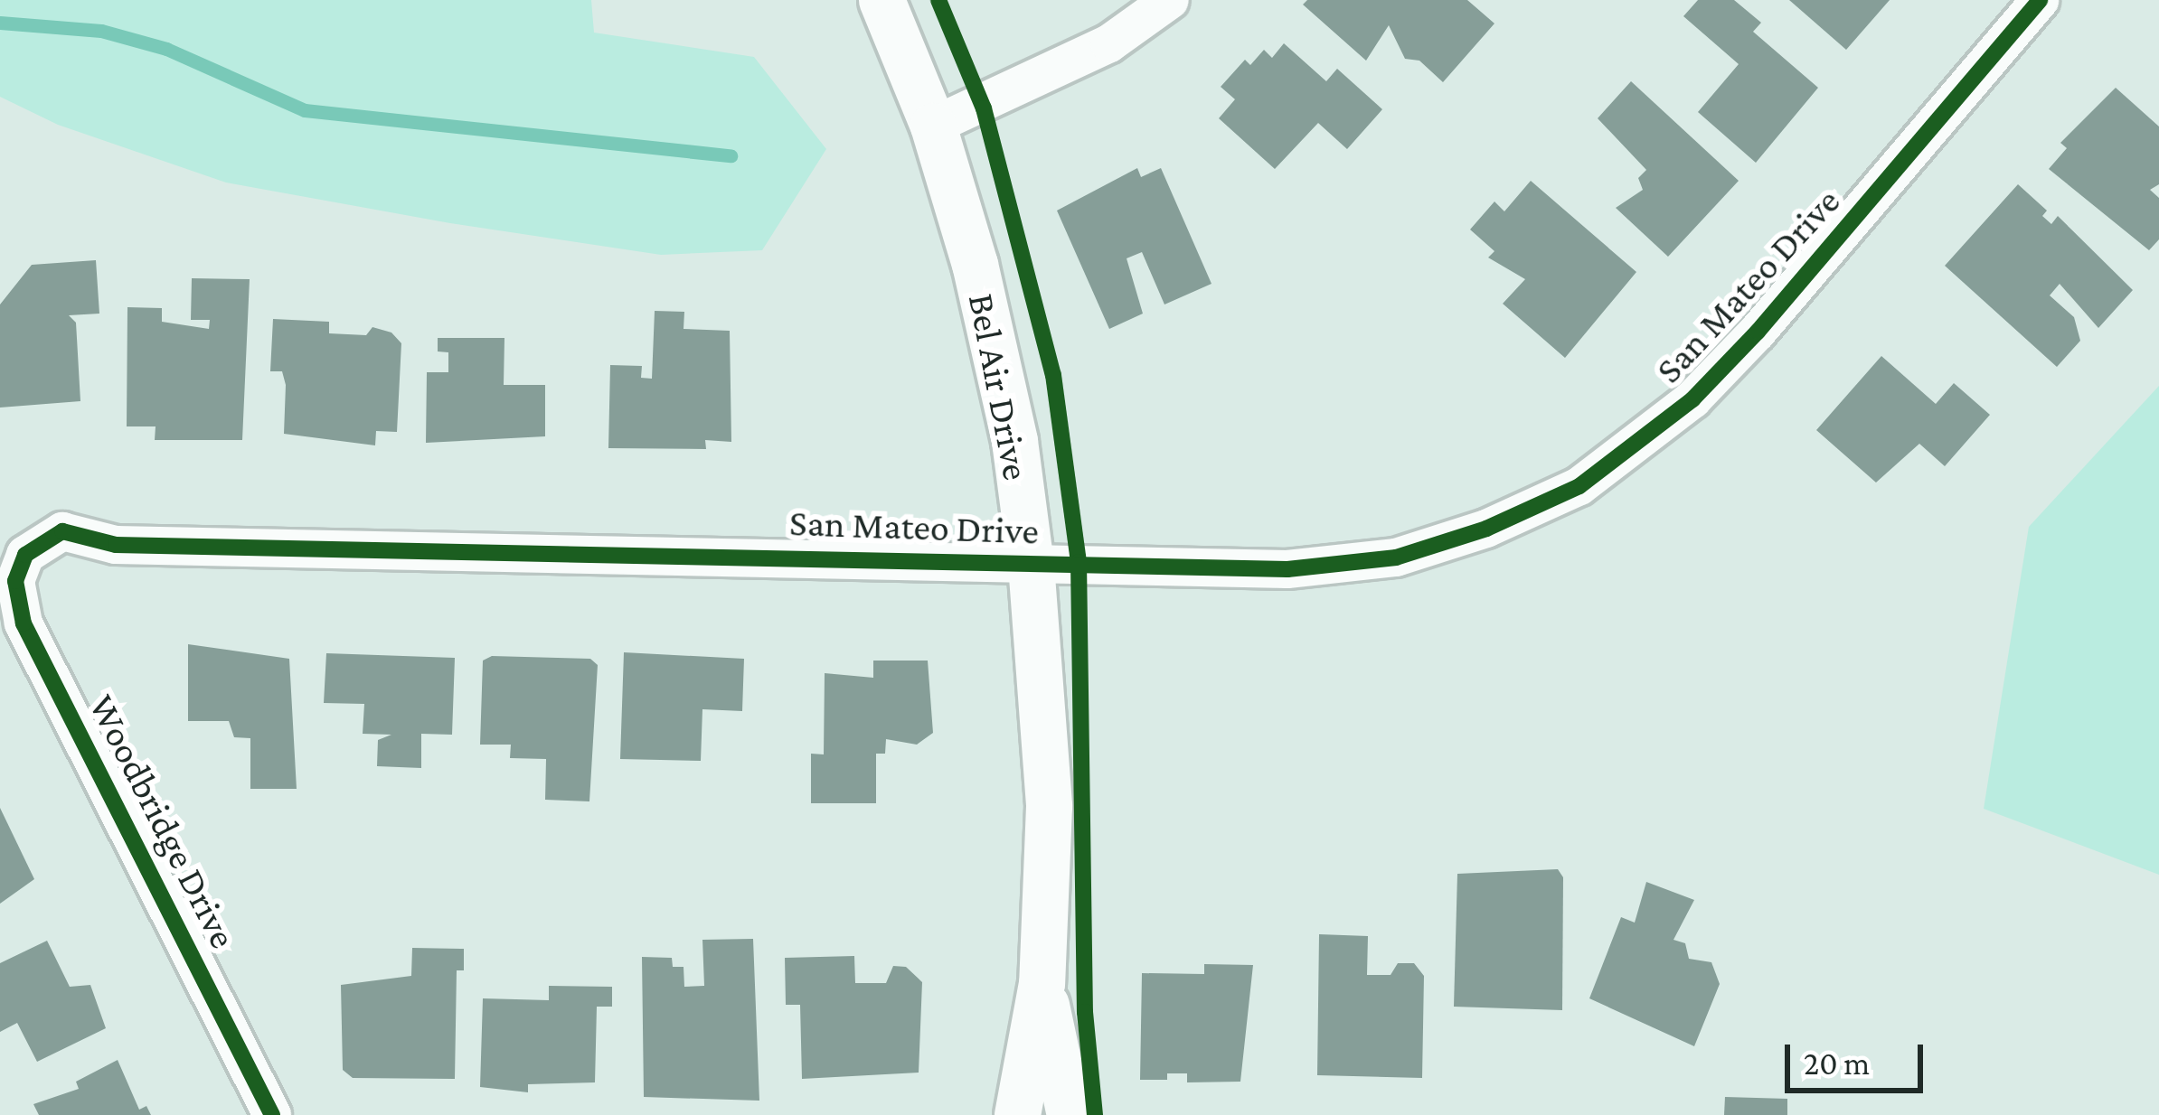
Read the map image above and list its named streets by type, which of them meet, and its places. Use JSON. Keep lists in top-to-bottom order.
{
  "streets": {
    "street": ["San Mateo Drive", "Bel Air Drive", "Woodbridge Drive"]
  },
  "crossings": [
    ["San Mateo Drive", "Bel Air Drive"],
    ["San Mateo Drive", "Woodbridge Drive"]
  ],
  "scale_bar": "20 m"
}
